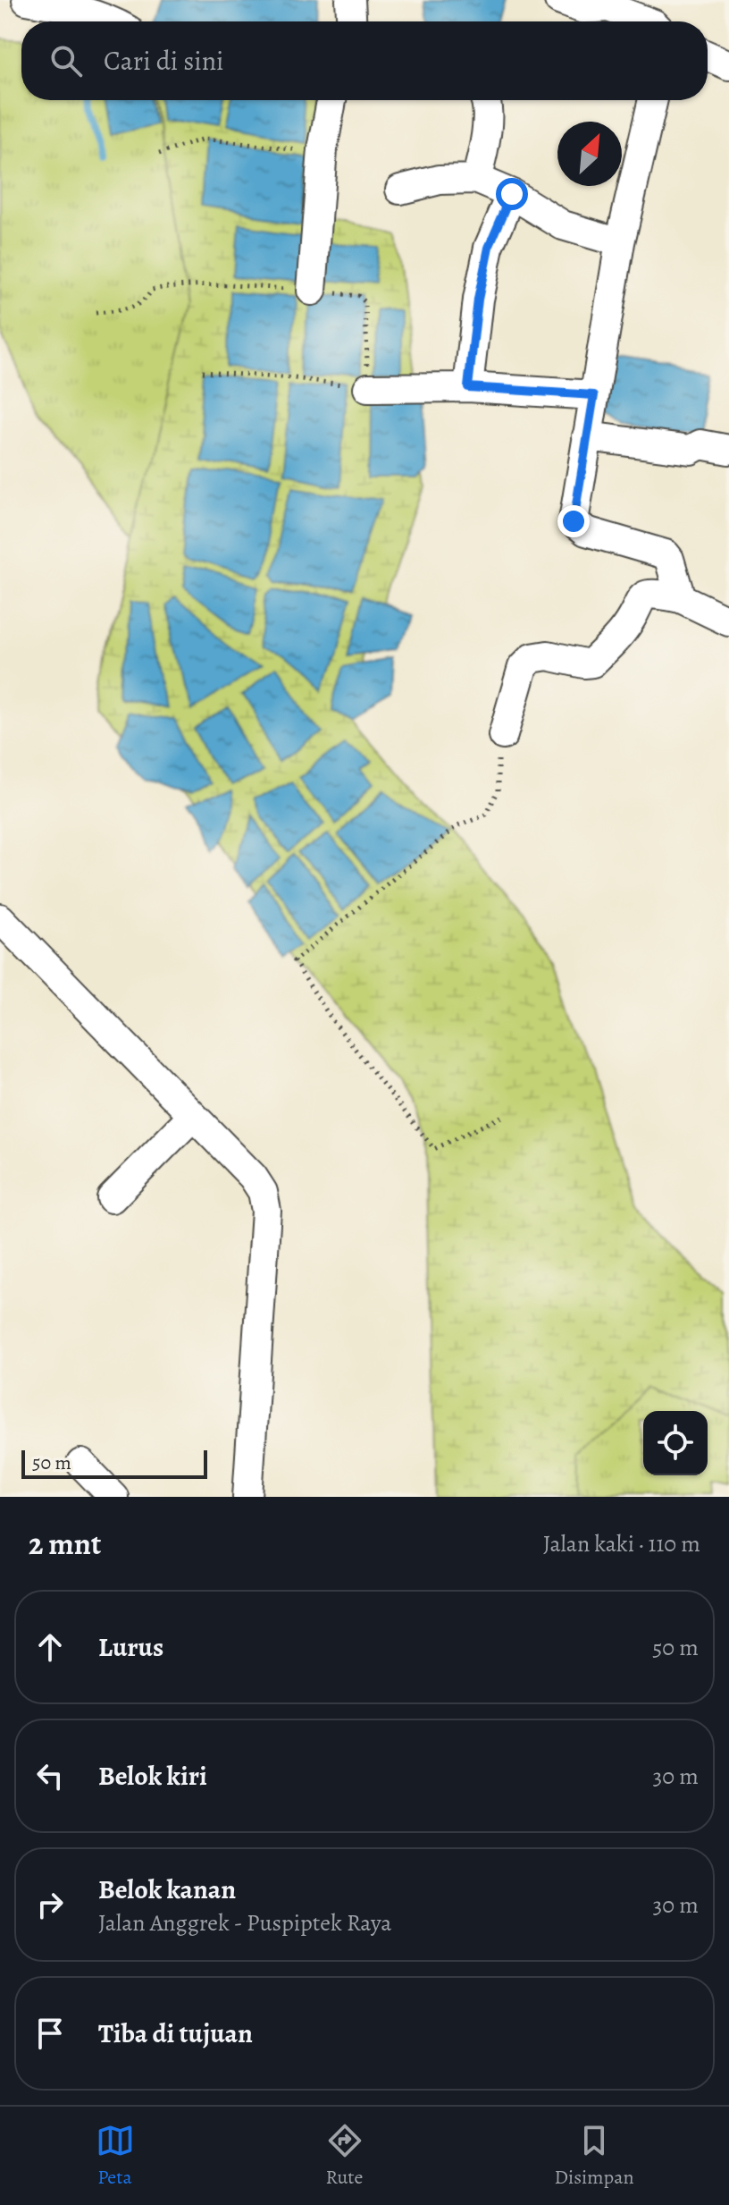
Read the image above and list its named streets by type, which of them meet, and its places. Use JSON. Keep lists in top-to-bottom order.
{
  "scale_bar": "50 m",
  "north": "top right",
  "page": {
    "search": "Cari di sini",
    "scale": "50 m",
    "heading": ["2 mnt", "Jalan kaki · 110 m"],
    "list": [
      ["Lurus", "50 m"],
      ["Belok kiri", "30 m"],
      ["Belok kanan", "Jalan Anggrek - Puspiptek Raya", "30 m"],
      "Tiba di tujuan"
    ],
    "nav": ["Peta", "Rute", "Disimpan"]
  }
}
